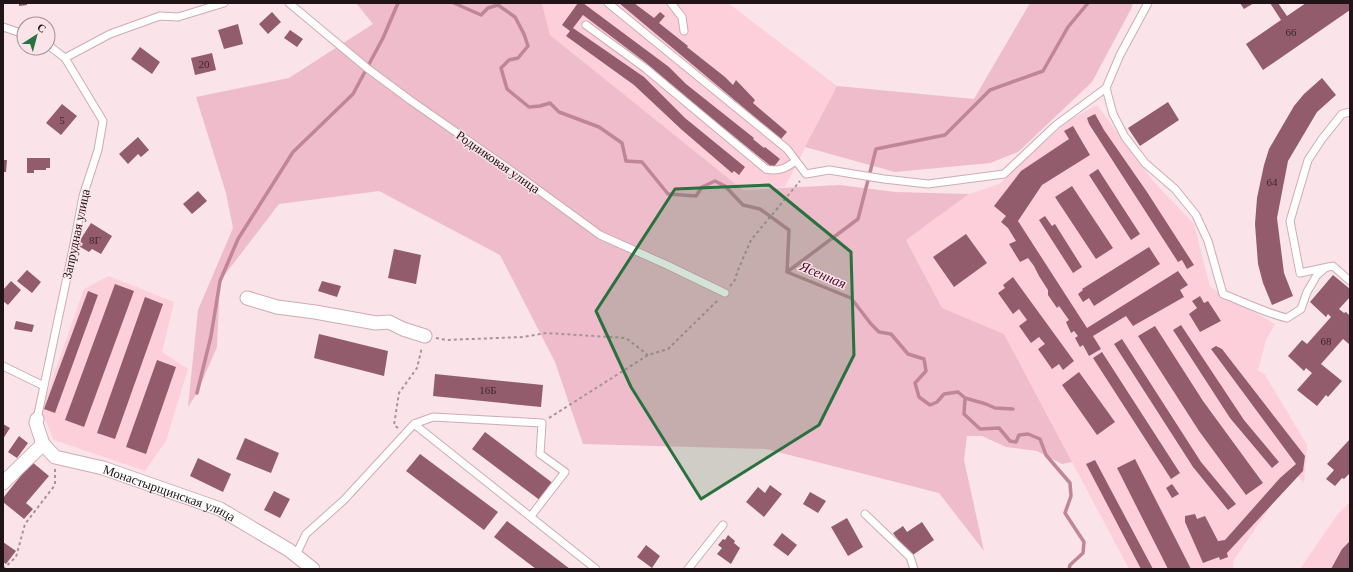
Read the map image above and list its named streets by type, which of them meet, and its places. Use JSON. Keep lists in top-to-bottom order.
{
  "streets": {
    "street": ["Монастырщинская улица"],
    "lane": ["Родниковая улица", "Запрудная улица"]
  },
  "water": ["Ясенная"],
  "house_numbers": [
    "66",
    "20",
    "5",
    "64",
    "8Г",
    "68",
    "16Б"
  ],
  "north": "top right"
}
